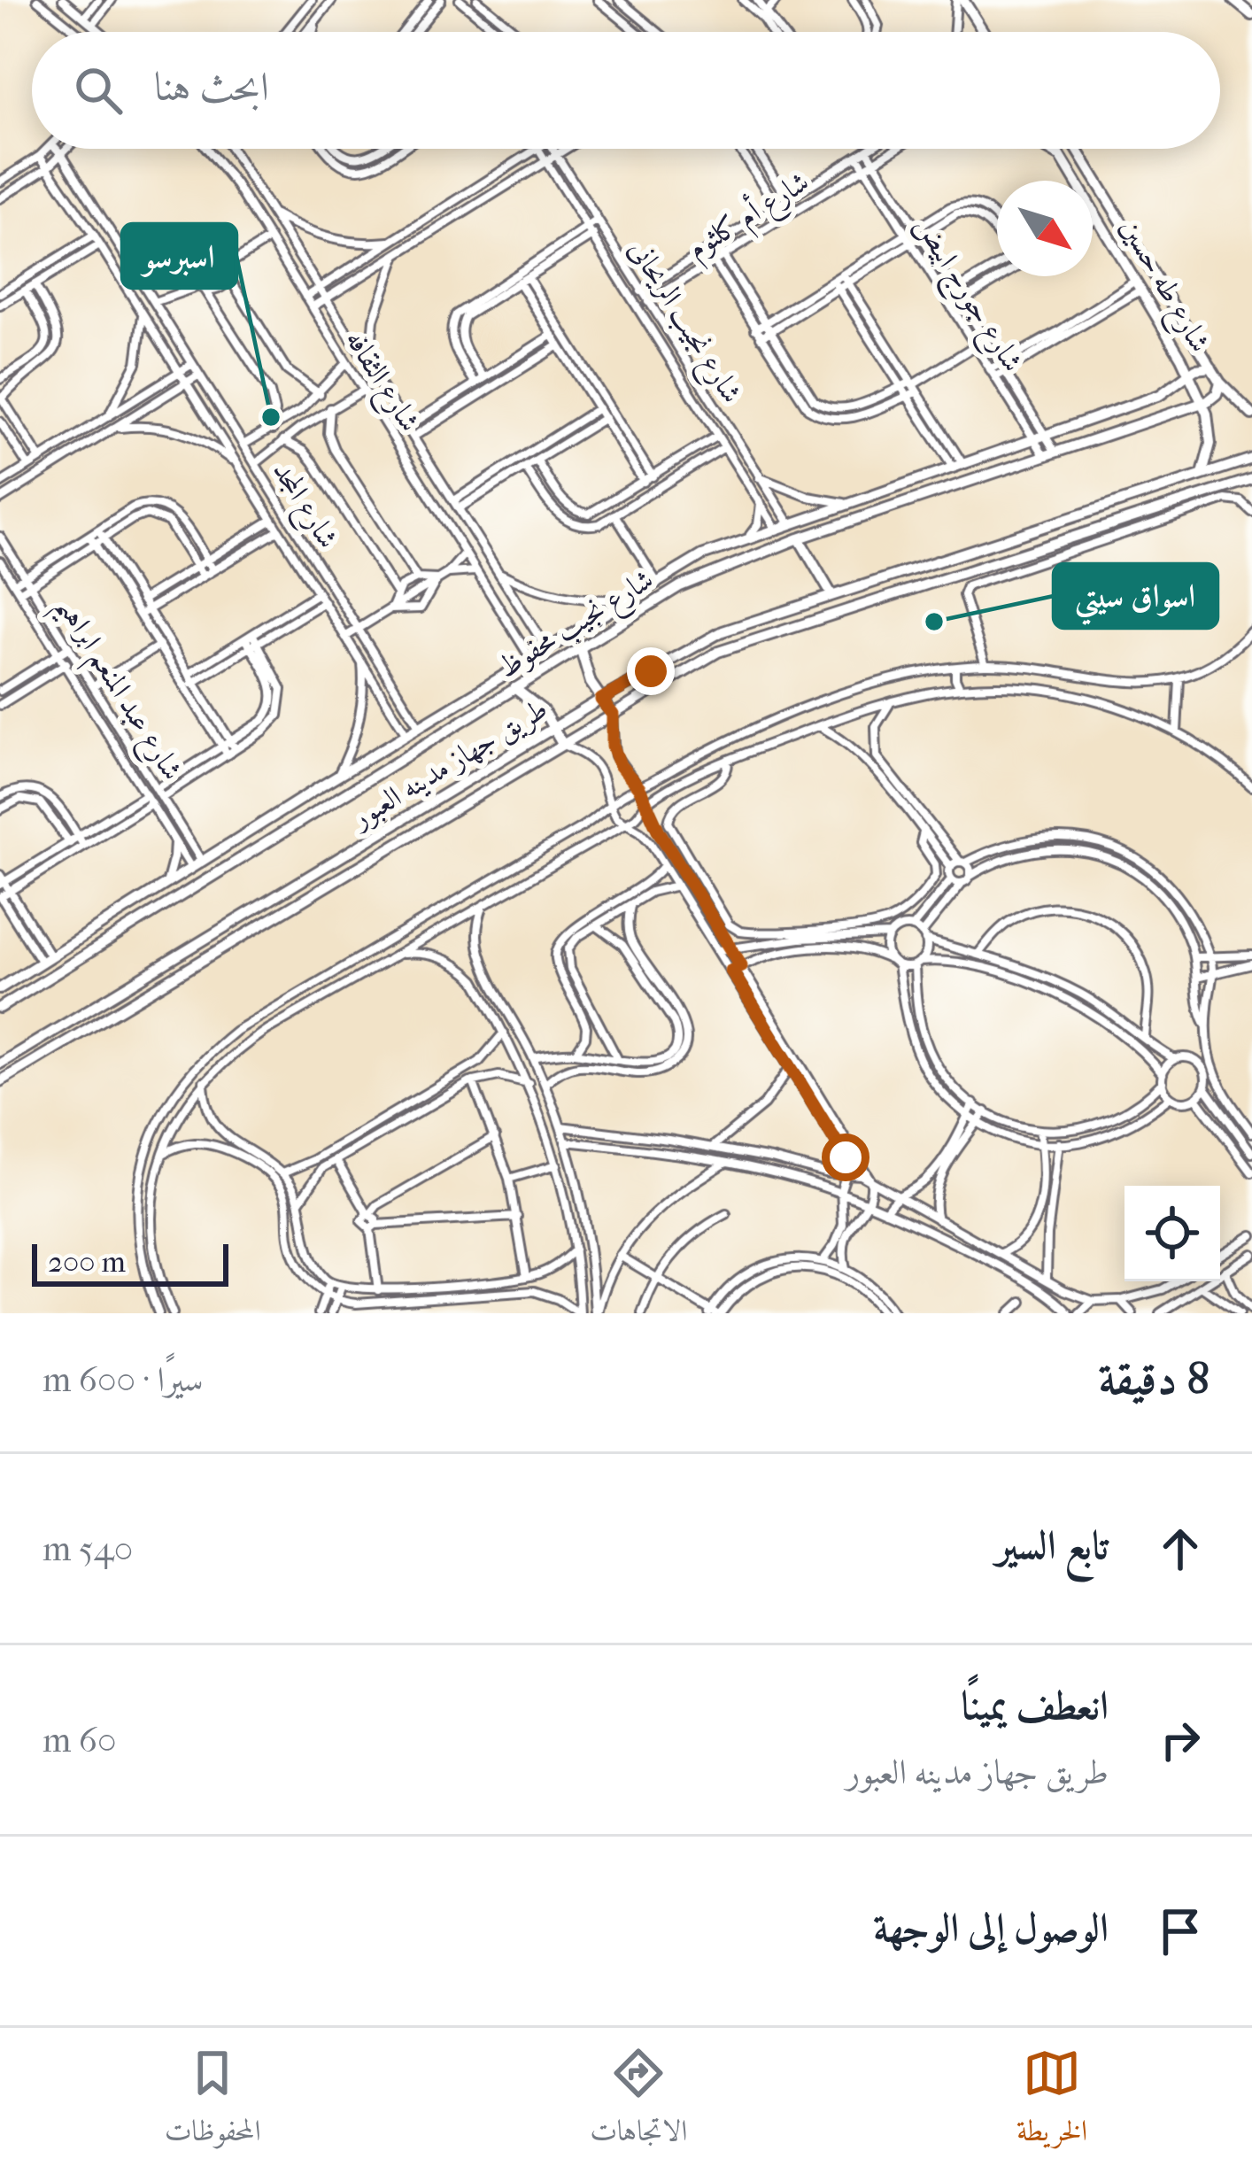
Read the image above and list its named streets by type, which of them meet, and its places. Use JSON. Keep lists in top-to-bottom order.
{
  "streets": {
    "street": [
      "شارع أم كلثوم",
      "شارع طه حسين",
      "شارع جورج ابيض",
      "شارع نجيب الريحانى",
      "شارع الثقافه",
      "شارع المجد",
      "شارع نجيب محفوظ",
      "شارع عبد المنعم ابراهيم",
      "طريق جهاز مدينه العبور"
    ]
  },
  "crossings": [
    ["شارع أم كلثوم", "شارع جورج ابيض"],
    ["شارع أم كلثوم", "شارع نجيب الريحانى"],
    ["شارع طه حسين", "شارع نجيب محفوظ"],
    ["شارع طه حسين", "طريق جهاز مدينه العبور"],
    ["شارع جورج ابيض", "شارع نجيب محفوظ"],
    ["شارع نجيب الريحانى", "شارع نجيب محفوظ"],
    ["شارع الثقافه", "شارع نجيب محفوظ"],
    ["شارع المجد", "شارع نجيب محفوظ"],
    ["شارع نجيب محفوظ", "شارع عبد المنعم ابراهيم"]
  ],
  "places": ["اسبرسو", "اسواق سيتي"],
  "scale_bar": "200 m",
  "north": "bottom right",
  "page": {
    "search": "ابحث هنا",
    "scale": "200 m",
    "heading": ["8 دقيقة", "سيرًا · 600 m"],
    "list": [
      ["تابع السير", "540 m"],
      ["انعطف يمينًا", "طريق جهاز مدينه العبور", "60 m"],
      "الوصول إلى الوجهة"
    ],
    "nav": ["الخريطة", "الاتجاهات", "المحفوظات"]
  }
}
